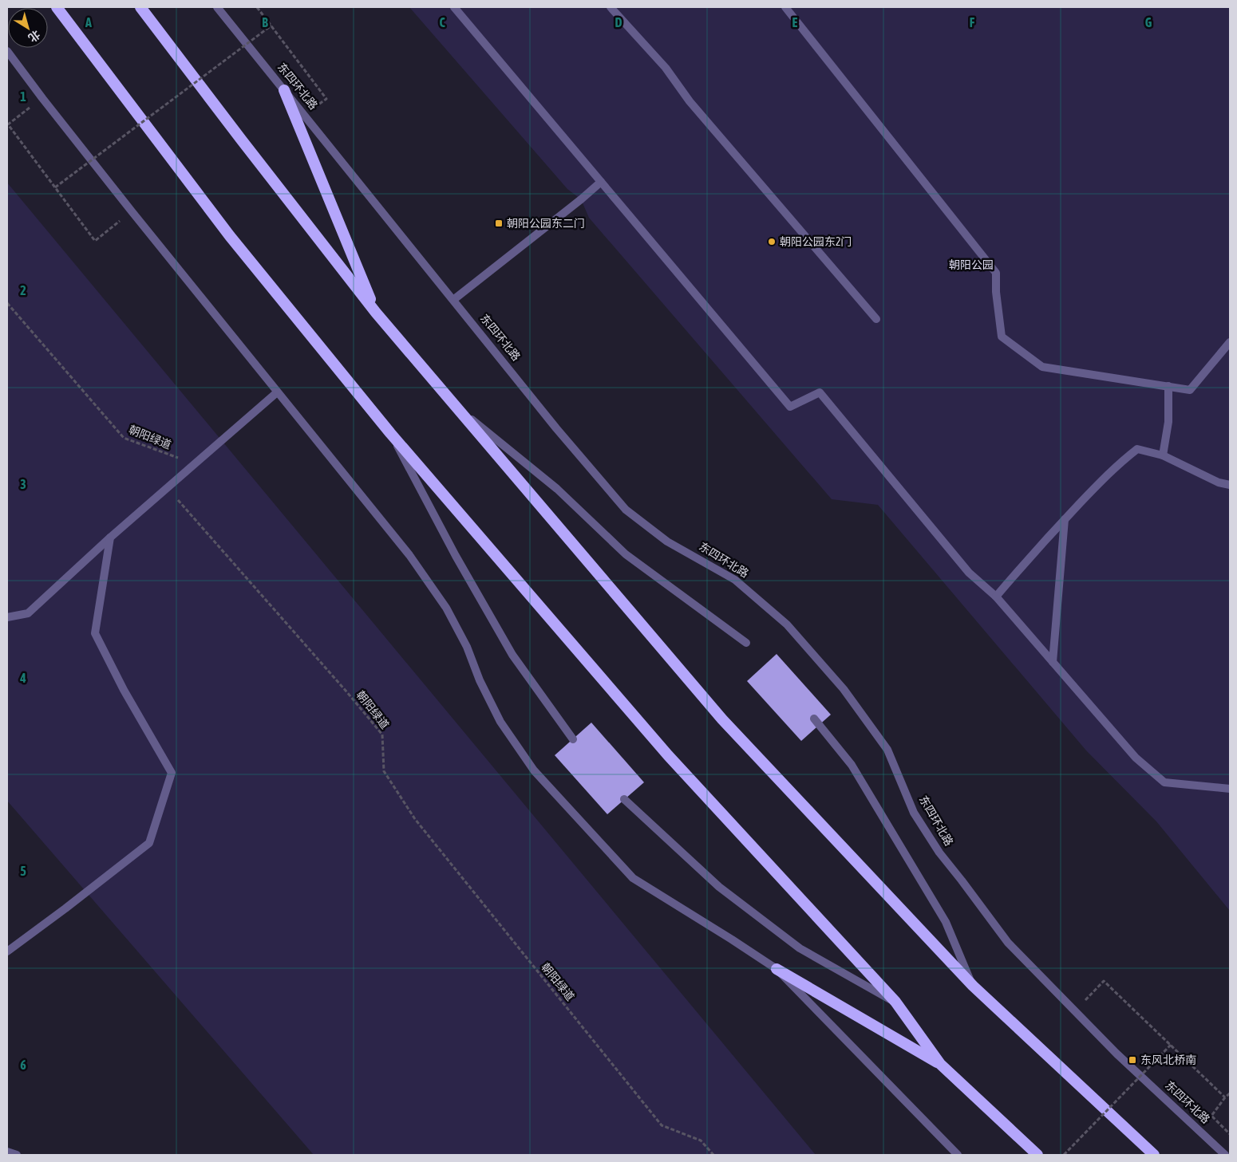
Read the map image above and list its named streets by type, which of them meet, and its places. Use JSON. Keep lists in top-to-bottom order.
{
  "streets": {
    "street": ["东四环北路"],
    "path": ["朝阳绿道"]
  },
  "parks": ["朝阳公园"],
  "places": {
    "transit": ["朝阳公园东二门", "东风北桥南"],
    "other": ["朝阳公园东2门"]
  },
  "north": "bottom right",
  "grid": {
    "columns": [
      "A",
      "B",
      "C",
      "D",
      "E",
      "F",
      "G"
    ],
    "rows": [
      "1",
      "2",
      "3",
      "4",
      "5",
      "6"
    ]
  }
}
